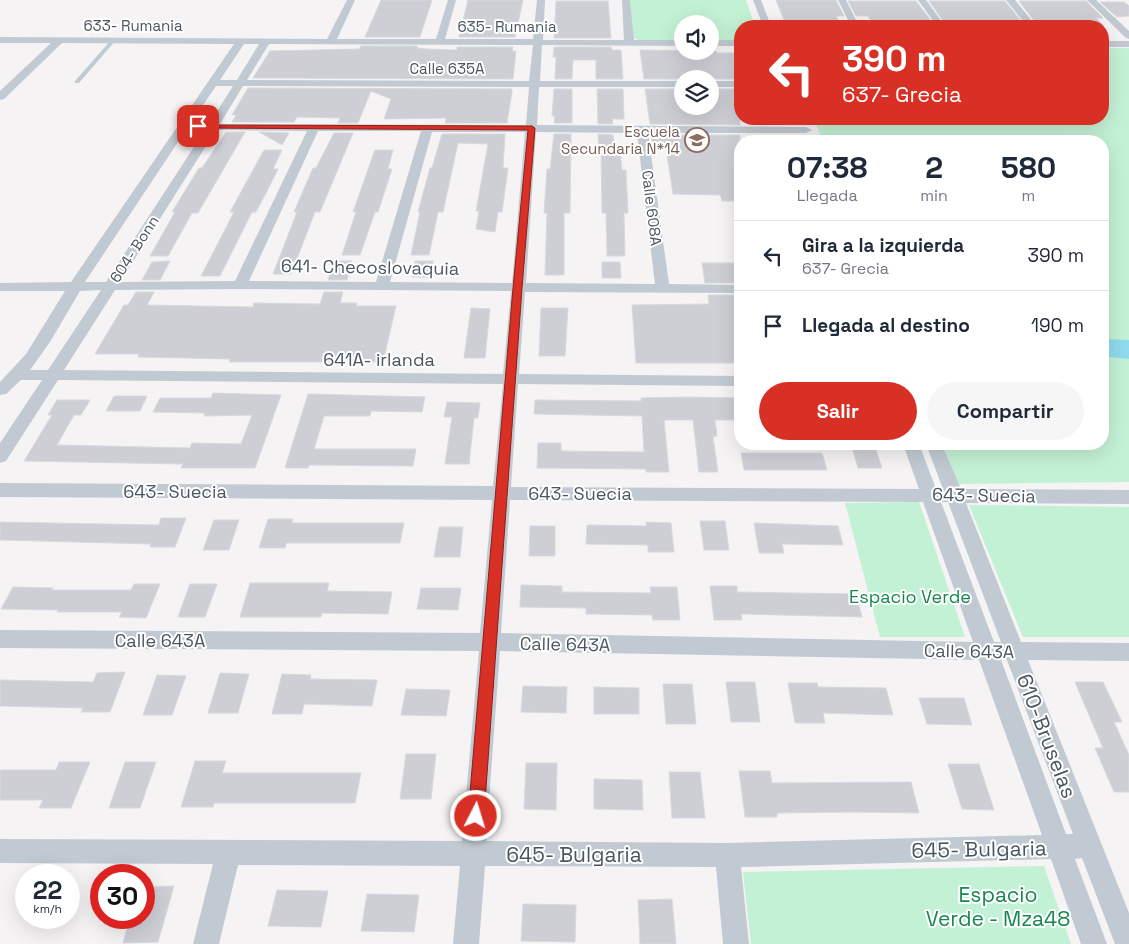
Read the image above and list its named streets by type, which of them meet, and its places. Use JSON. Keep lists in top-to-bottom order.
{
  "streets": {
    "street": [
      "633- Rumania",
      "635- Rumania",
      "Calle 635A",
      "Calle 608A",
      "604- Bonn",
      "641- Checoslovaquia",
      "641A- irlanda",
      "643- Suecia",
      "Calle 643A",
      "610-Bruselas",
      "645- Bulgaria"
    ]
  },
  "crossings": [
    ["633- Rumania", "635- Rumania"],
    ["633- Rumania", "604- Bonn"],
    ["635- Rumania", "604- Bonn"],
    ["Calle 635A", "604- Bonn"],
    ["Calle 608A", "641- Checoslovaquia"],
    ["604- Bonn", "641- Checoslovaquia"],
    ["604- Bonn", "641A- irlanda"],
    ["643- Suecia", "610-Bruselas"],
    ["Calle 643A", "610-Bruselas"],
    ["610-Bruselas", "645- Bulgaria"]
  ],
  "parks": ["Espacio Verde", "Espacio Verde - Mza48"],
  "places": {
    "school or university": ["Escuela Secundaria N*14"]
  },
  "page": {
    "turn": ["390 m", "637- Grecia"],
    "eta": [
      "07:38",
      "Llegada",
      "2",
      "min",
      "580",
      "m"
    ],
    "list": [
      {
        "name": "Gira a la izquierda",
        "note": "637- Grecia",
        "value": "390 m"
      },
      {
        "name": "Llegada al destino",
        "value": "190 m"
      }
    ],
    "buttons": ["Salir", "Compartir"],
    "speed": "22 km/h",
    "limit": "30"
  }
}
